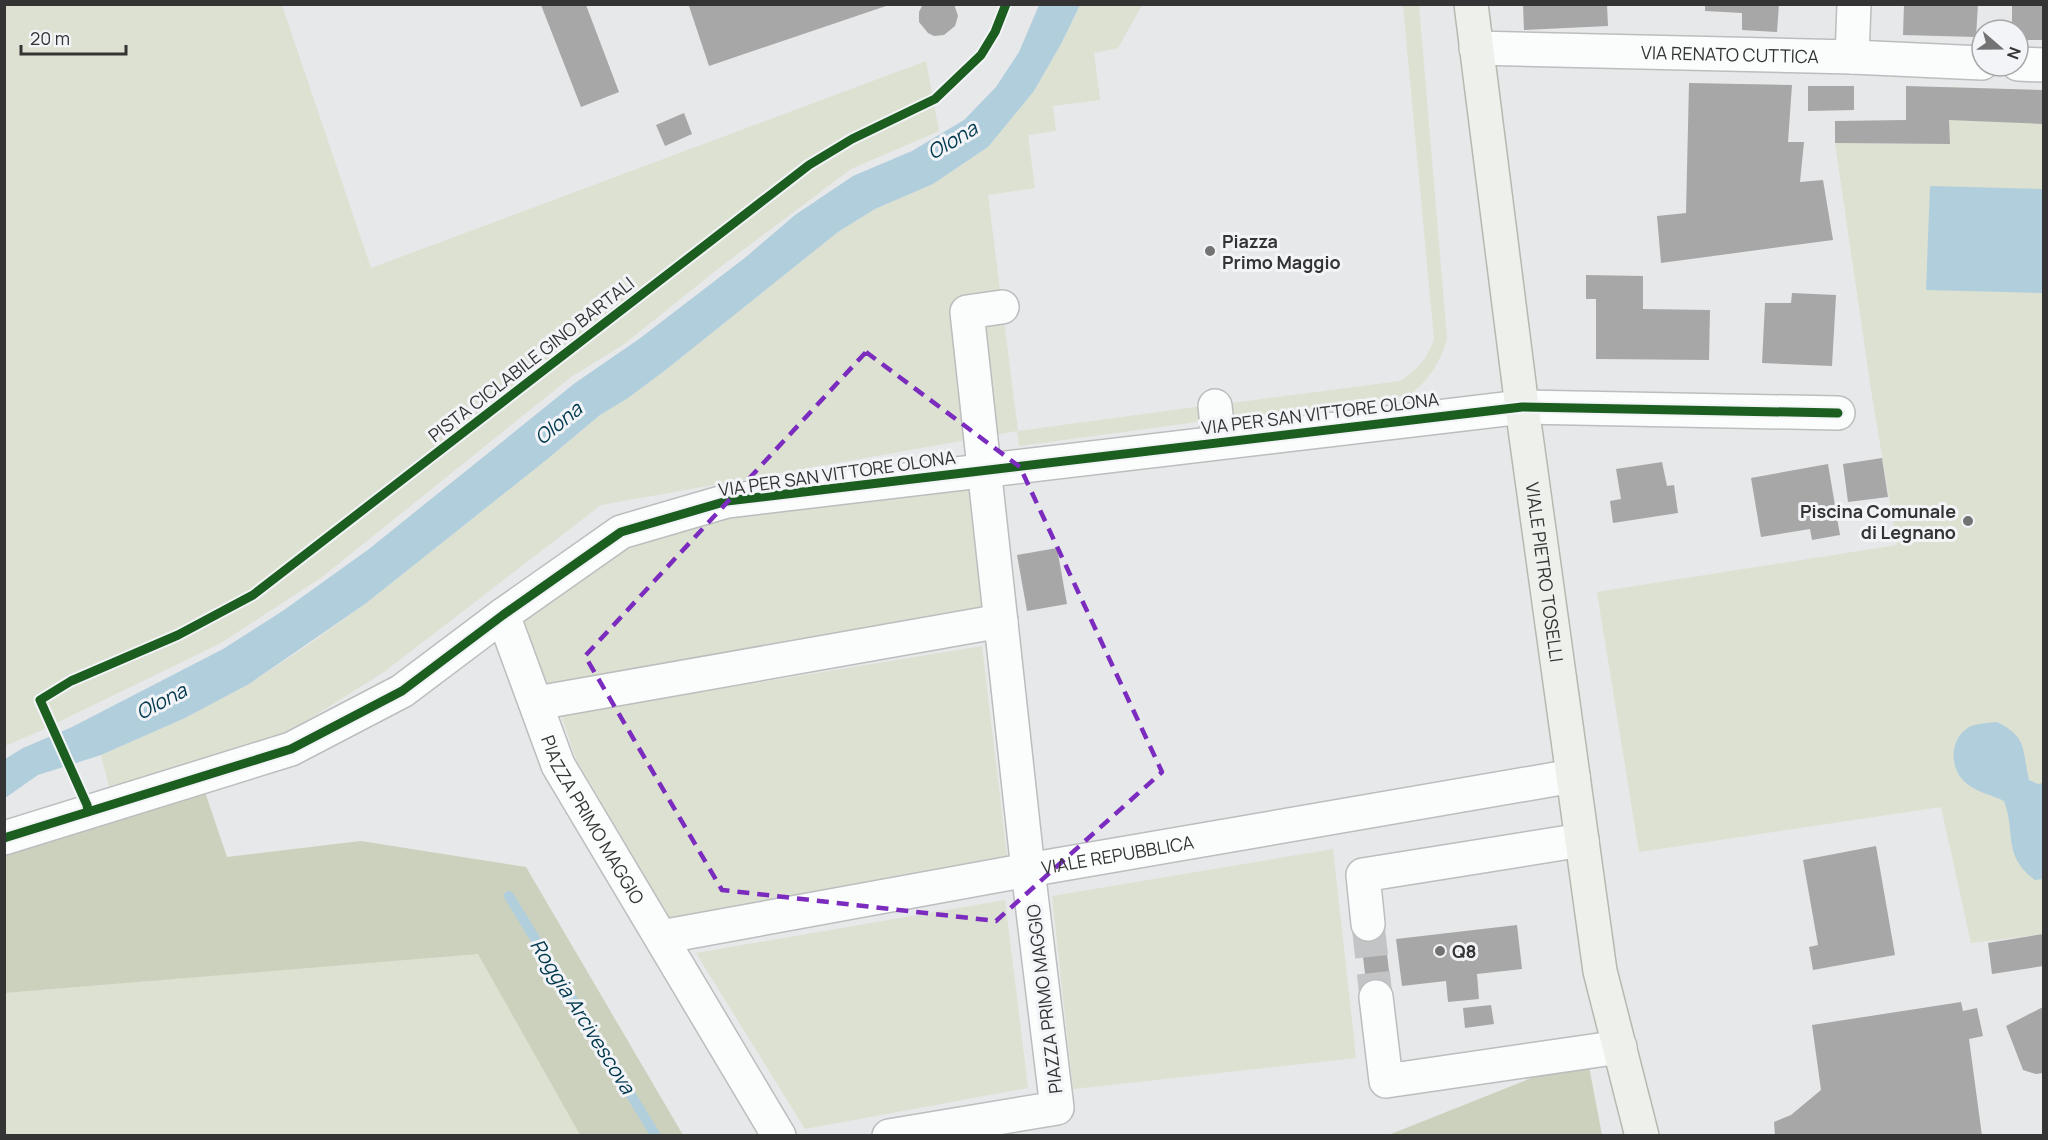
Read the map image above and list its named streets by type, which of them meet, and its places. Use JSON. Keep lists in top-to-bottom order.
{
  "streets": {
    "main road": ["VIALE PIETRO TOSELLI"],
    "street": [
      "VIA RENATO CUTTICA",
      "VIA PER SAN VITTORE OLONA",
      "PIAZZA PRIMO MAGGIO",
      "VIALE REPUBBLICA"
    ],
    "cycle path": ["PISTA CICLABILE GINO BARTALI"]
  },
  "crossings": [
    ["VIA RENATO CUTTICA", "VIALE PIETRO TOSELLI"],
    ["VIA PER SAN VITTORE OLONA", "VIALE PIETRO TOSELLI"],
    ["VIA PER SAN VITTORE OLONA", "PIAZZA PRIMO MAGGIO"],
    ["VIALE PIETRO TOSELLI", "VIALE REPUBBLICA"],
    ["PIAZZA PRIMO MAGGIO", "VIALE REPUBBLICA"]
  ],
  "water": ["Olona", "Roggia Arcivescova"],
  "places": ["Piazza Primo Maggio", "Piscina Comunale di Legnano", "Q8"],
  "scale_bar": "20 m",
  "north": "right"
}
